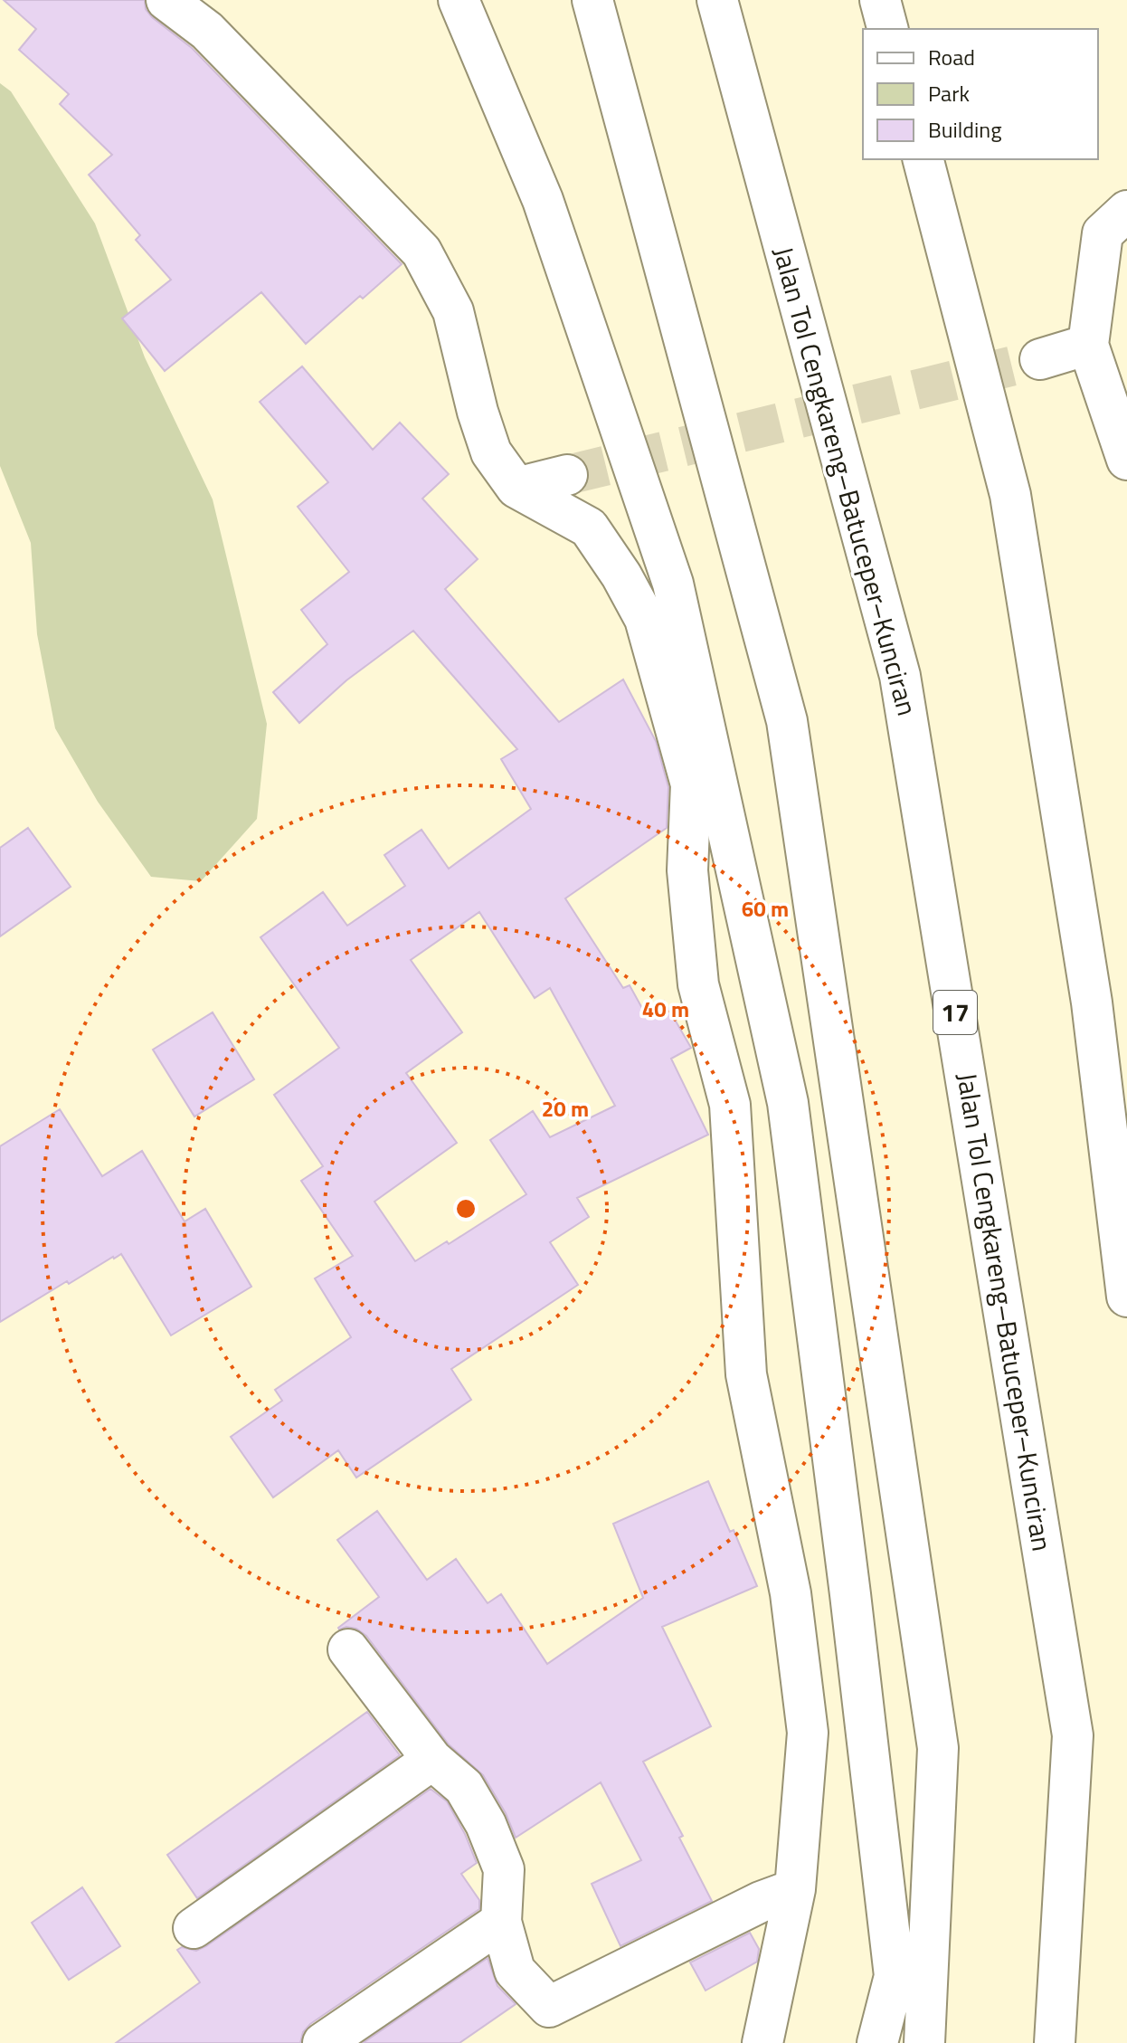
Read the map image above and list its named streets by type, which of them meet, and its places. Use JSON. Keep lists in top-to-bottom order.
{
  "streets": {
    "main road": ["Jalan Tol Cengkareng–Batuceper–Kunciran", "17"]
  },
  "legend": ["Road", "Park", "Building"],
  "rings": ["60 m", "40 m", "20 m"]
}
